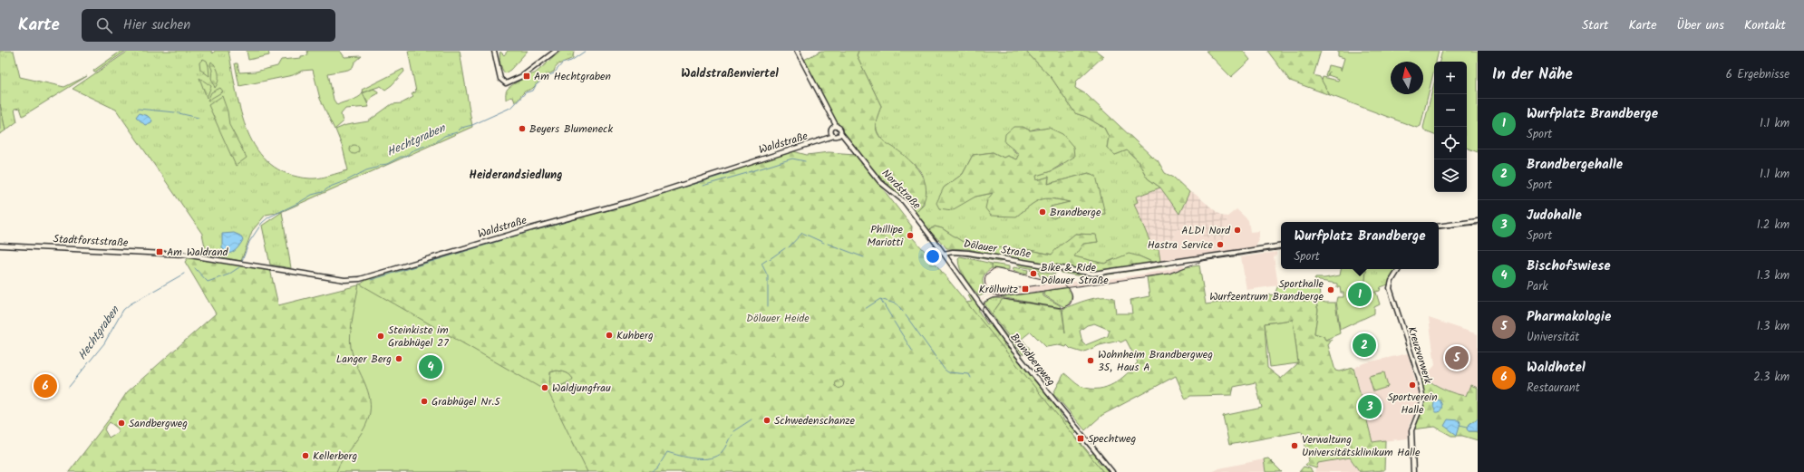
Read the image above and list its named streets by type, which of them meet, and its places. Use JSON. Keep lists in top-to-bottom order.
{
  "streets": {
    "main road": [
      "Waldstraße",
      "Nordstraße",
      "Stadtforststraße",
      "Dölauer Straße",
      "Kreuzvorwerk",
      "Brandbergweg"
    ]
  },
  "crossings": [
    ["Waldstraße", "Nordstraße"],
    ["Waldstraße", "Stadtforststraße"],
    ["Nordstraße", "Dölauer Straße"],
    ["Nordstraße", "Brandbergweg"],
    ["Dölauer Straße", "Brandbergweg"]
  ],
  "districts": ["Waldstraßenviertel", "Heiderandsiedlung"],
  "water": ["Hechtgraben"],
  "parks": ["Dölauer Heide"],
  "places": {
    "transit": [
      "Am Hechtgraben",
      "Am Waldrand",
      "Kröllwitz",
      "Spechtweg"
    ],
    "other": [
      "Beyers Blumeneck",
      "Brandberge",
      "ALDI Nord",
      "Phillipe Mariotti",
      "Hastra Service",
      "Bike & Ride Dölauer Straße",
      "Sporthalle Wurfzentrum Brandberge",
      "Kuhberg",
      "Steinkiste im Grabhügel 27",
      "Langer Berg",
      "Wohnheim Brandbergweg 35, Haus A",
      "Sportverein Halle",
      "Waldjungfrau",
      "Grabhügel Nr.5",
      "Schwedenschanze",
      "Sandbergweg",
      "Verwaltung Universitätsklinikum Halle",
      "Kellerberg"
    ]
  },
  "north": "top",
  "page": {
    "header": "Karte",
    "search": "Hier suchen",
    "nav": [
      "Start",
      "Karte",
      "Über uns",
      "Kontakt"
    ],
    "heading": ["In der Nähe", "6 Ergebnisse"],
    "map_buttons": ["+", "−"],
    "list": [
      {
        "mark": "1",
        "name": "Wurfplatz Brandberge",
        "note": "Sport",
        "value": "1.1 km"
      },
      {
        "mark": "2",
        "name": "Brandbergehalle",
        "note": "Sport",
        "value": "1.1 km"
      },
      {
        "mark": "3",
        "name": "Judohalle",
        "note": "Sport",
        "value": "1.2 km"
      },
      {
        "mark": "4",
        "name": "Bischofswiese",
        "note": "Park",
        "value": "1.3 km"
      },
      {
        "mark": "5",
        "name": "Pharmakologie",
        "note": "Universität",
        "value": "1.3 km"
      },
      {
        "mark": "6",
        "name": "Waldhotel",
        "note": "Restaurant",
        "value": "2.3 km"
      }
    ],
    "popup": ["Wurfplatz Brandberge", "Sport"],
    "pins": [
      "1",
      "2",
      "5",
      "4",
      "6",
      "3"
    ]
  }
}
